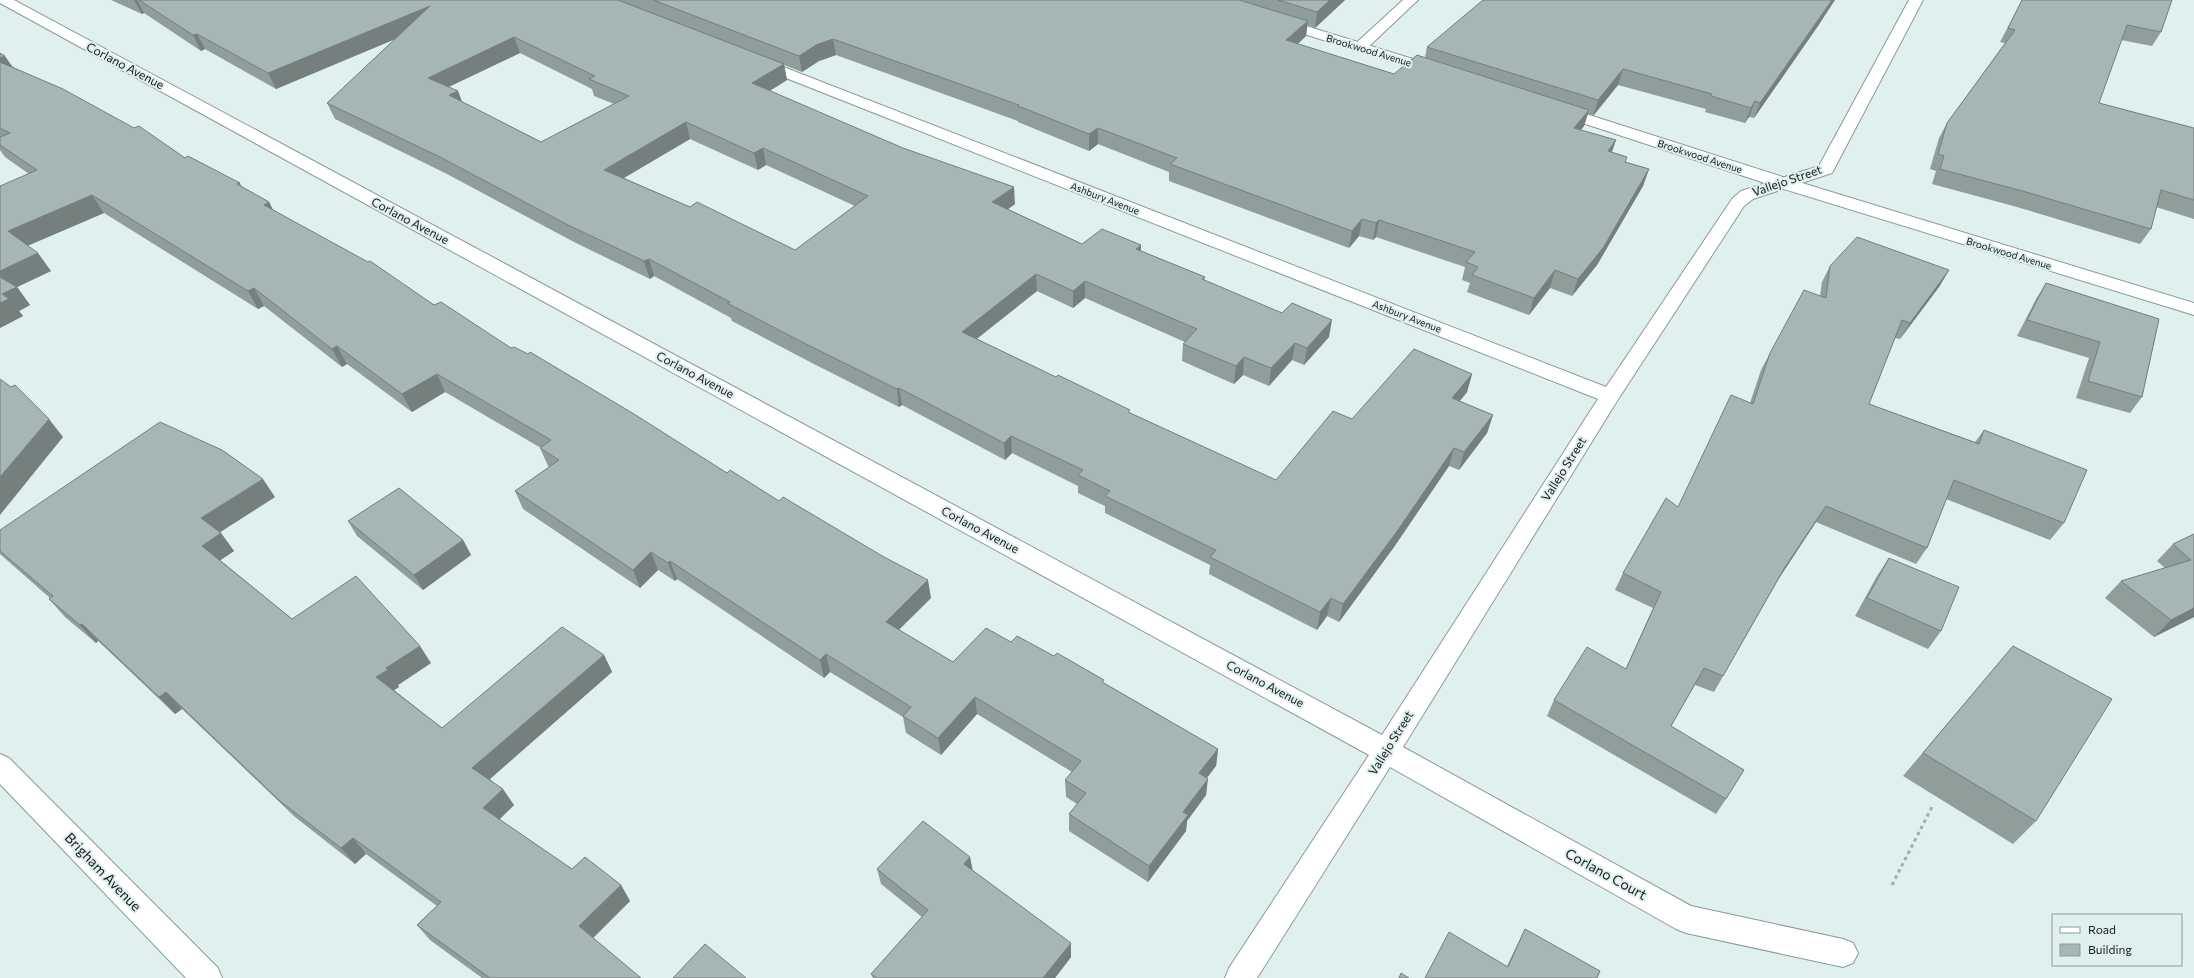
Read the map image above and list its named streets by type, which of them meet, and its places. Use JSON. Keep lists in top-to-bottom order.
{
  "streets": {
    "street": [
      "Brookwood Avenue",
      "Corlano Avenue",
      "Vallejo Street",
      "Ashbury Avenue",
      "Brigham Avenue",
      "Corlano Court"
    ]
  },
  "crossings": [
    ["Brookwood Avenue", "Vallejo Street"],
    ["Corlano Avenue", "Vallejo Street"],
    ["Corlano Avenue", "Corlano Court"],
    ["Vallejo Street", "Ashbury Avenue"],
    ["Vallejo Street", "Corlano Court"]
  ],
  "legend": ["Road", "Building"]
}
